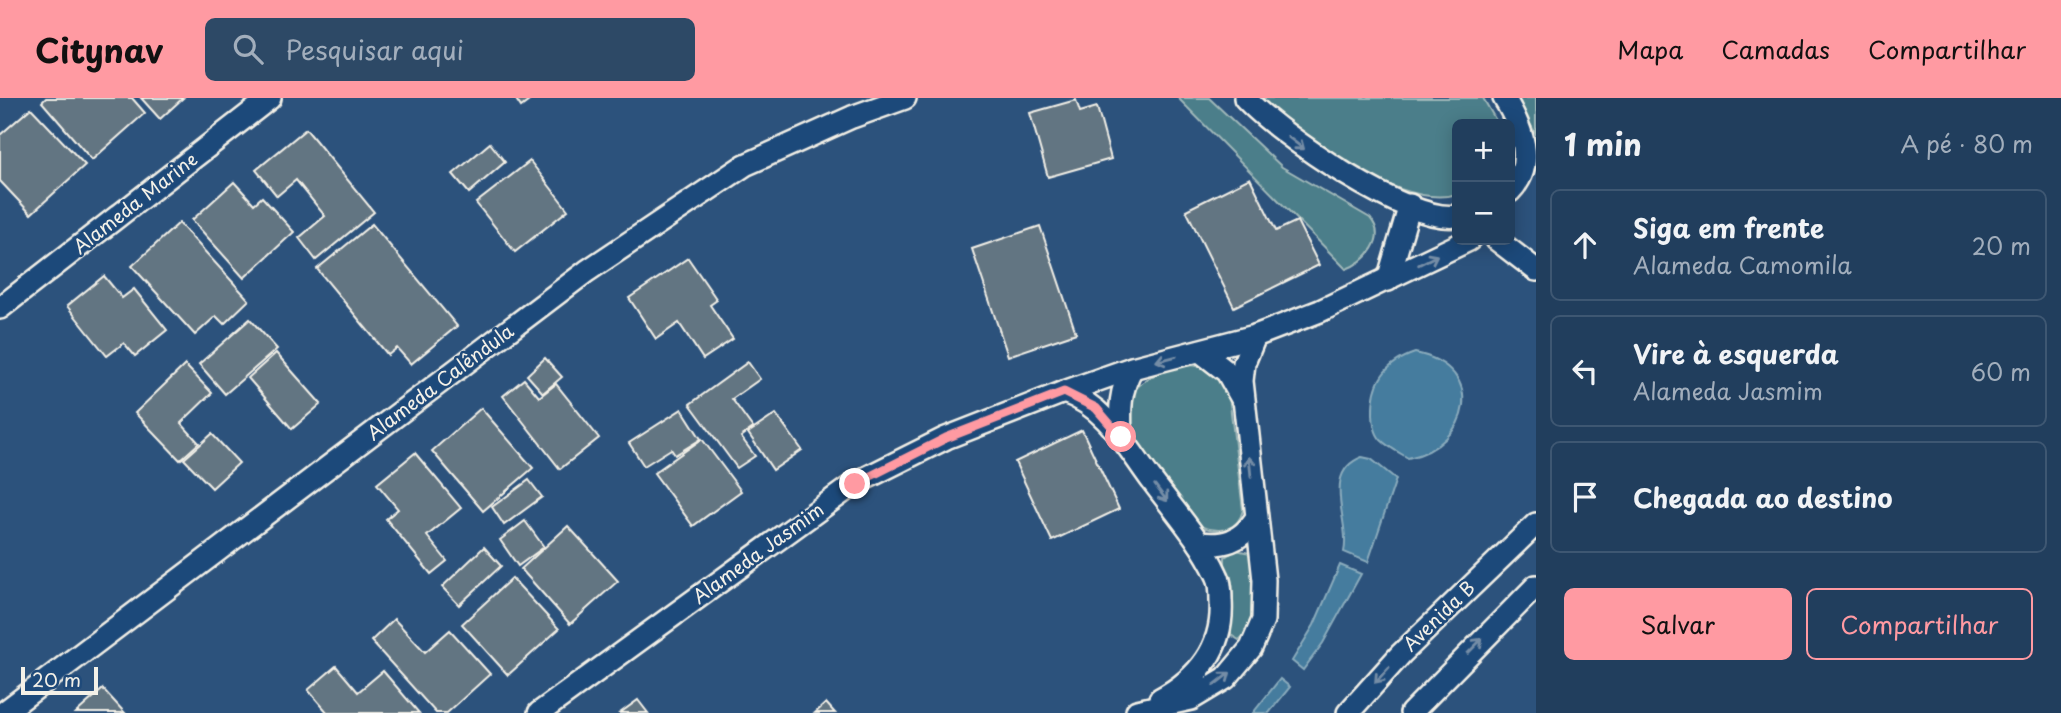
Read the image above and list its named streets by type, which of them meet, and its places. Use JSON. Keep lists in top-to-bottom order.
{
  "streets": {
    "street": [
      "Alameda Marine",
      "Alameda Calêndula",
      "Alameda Jasmim",
      "Avenida B"
    ]
  },
  "scale_bar": "20 m",
  "page": {
    "header": "Citynav",
    "search": "Pesquisar aqui",
    "nav": ["Mapa", "Camadas", "Compartilhar"],
    "heading": ["1 min", "A pé · 80 m"],
    "map_buttons": ["+", "−"],
    "list": [
      ["Siga em frente", "Alameda Camomila", "20 m"],
      ["Vire à esquerda", "Alameda Jasmim", "60 m"],
      "Chegada ao destino"
    ],
    "buttons": ["Salvar", "Compartilhar"],
    "scale": "20 m"
  }
}
